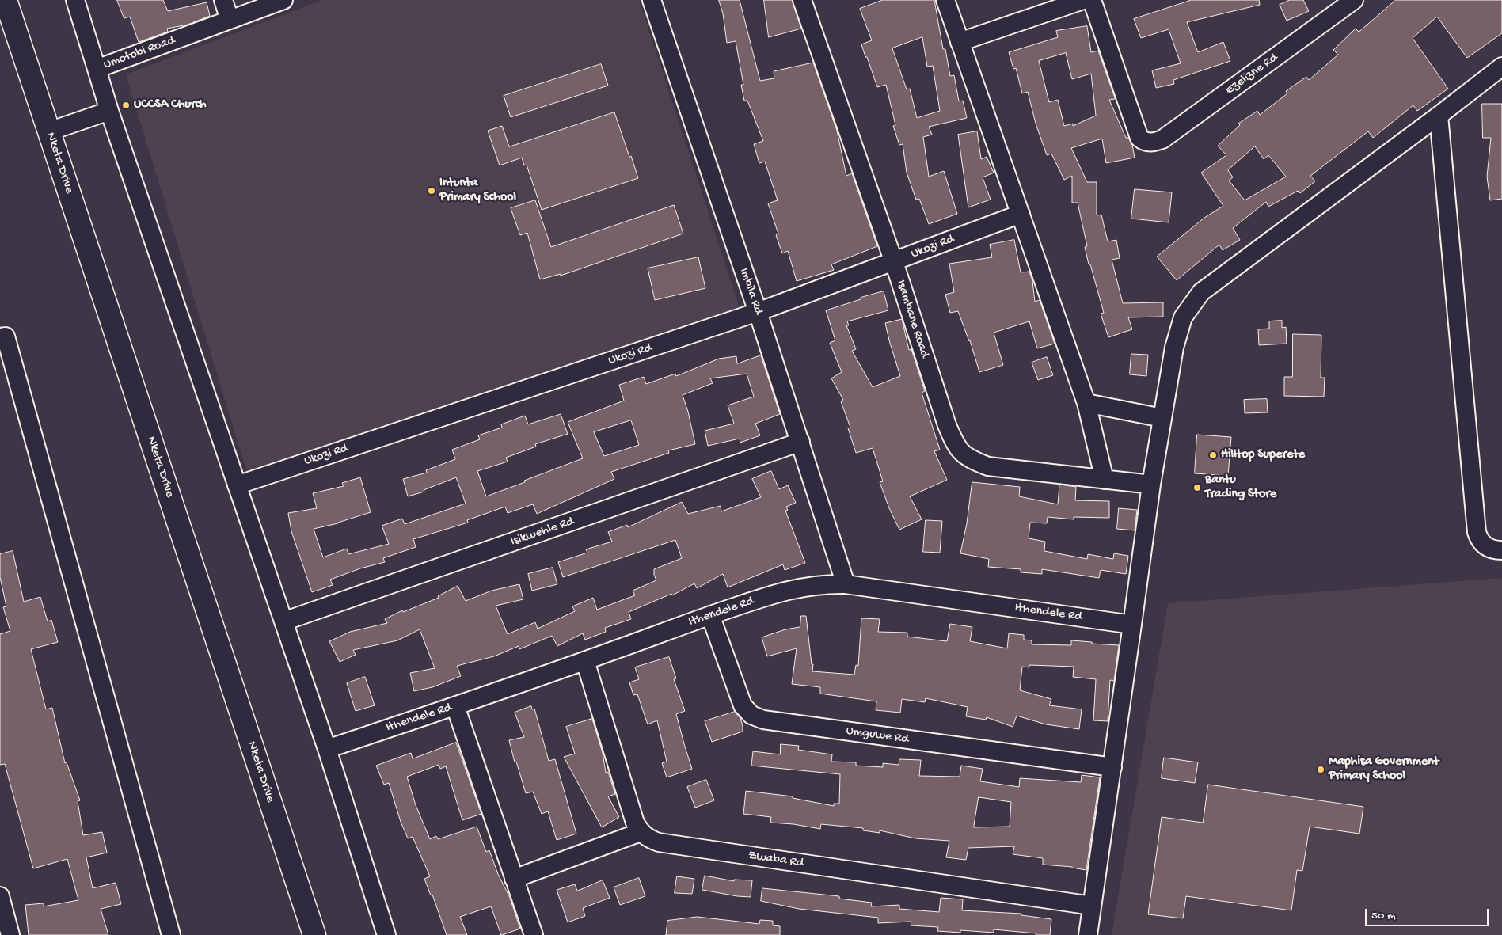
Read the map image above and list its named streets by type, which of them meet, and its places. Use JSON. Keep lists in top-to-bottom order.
{
  "streets": {
    "street": [
      "Umotobi Road",
      "Ezelizne Rd",
      "Nketa Drive",
      "Ukozi Rd",
      "Imbila Rd",
      "Isambane Road",
      "Isikwehle Rd",
      "Ithendele Rd",
      "Umguwe Rd",
      "Zwaba Rd"
    ]
  },
  "crossings": [
    ["Umotobi Road", "Ukozi Rd"],
    ["Umotobi Road", "Isikwehle Rd"],
    ["Umotobi Road", "Ithendele Rd"],
    ["Ukozi Rd", "Imbila Rd"],
    ["Ukozi Rd", "Isambane Road"],
    ["Imbila Rd", "Isikwehle Rd"],
    ["Imbila Rd", "Ithendele Rd"],
    ["Ithendele Rd", "Umguwe Rd"]
  ],
  "places": [
    "UCCSA Church",
    "Intunta Primary School",
    "Hilltop Superete",
    "Bantu Trading Store",
    "Maphisa Government Primary School"
  ],
  "scale_bar": "50 m"
}
